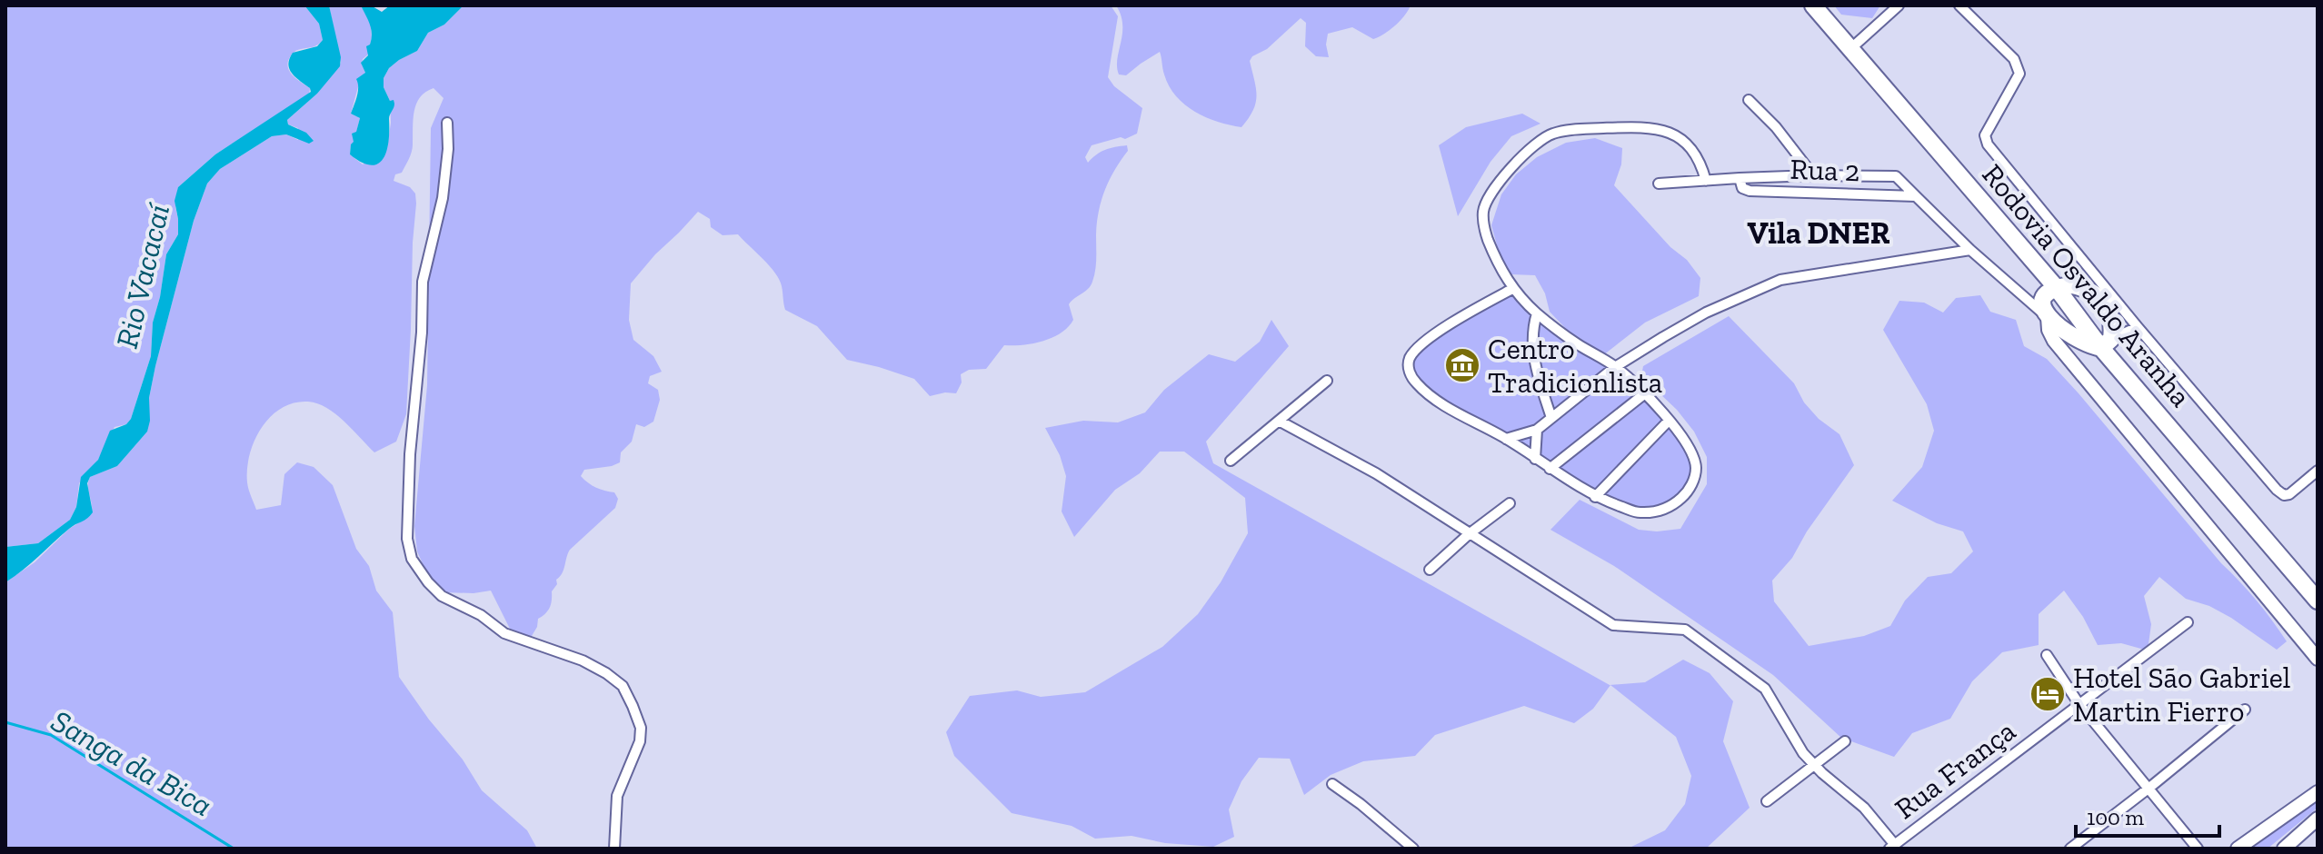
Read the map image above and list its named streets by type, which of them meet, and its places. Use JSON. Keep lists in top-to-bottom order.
{
  "streets": {
    "highway": ["Rodovia Osvaldo Aranha"],
    "street": ["Rua 2", "Rua França"]
  },
  "districts": ["Vila DNER"],
  "water": ["Rio Vacacaí", "Sanga da Bica"],
  "places": {
    "museum": ["Centro Tradicionlista"],
    "hotel": ["Hotel São Gabriel Martin Fierro"]
  },
  "scale_bar": "100 m"
}
